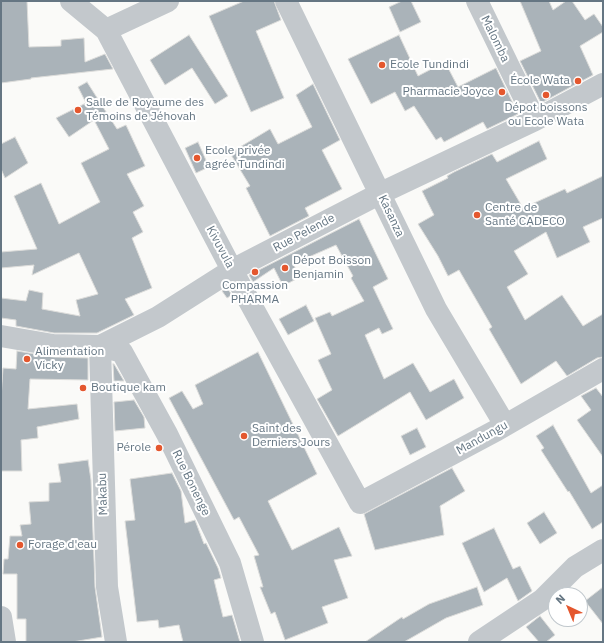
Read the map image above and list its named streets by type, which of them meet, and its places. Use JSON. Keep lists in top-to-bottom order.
{
  "streets": {
    "street": [
      "Malomba",
      "Kasanza",
      "Rue Pelende",
      "Kivuvula",
      "Mandungu",
      "Rue Bonenge",
      "Makabu"
    ]
  },
  "crossings": [
    ["Malomba", "Rue Pelende"],
    ["Kasanza", "Rue Pelende"],
    ["Kasanza", "Mandungu"],
    ["Rue Pelende", "Kivuvula"],
    ["Rue Pelende", "Rue Bonenge"],
    ["Rue Pelende", "Makabu"],
    ["Kivuvula", "Mandungu"],
    ["Rue Bonenge", "Makabu"]
  ],
  "places": [
    "Ecole Tundindi",
    "École Wata",
    "Pharmacie Joyce",
    "Dépot boissons ou Ecole Wata",
    "Salle de Royaume des Témoins de Jéhovah",
    "Ecole privée agrée Tundindi",
    "Centre de Santé CADECO",
    "Dépot Boisson Benjamin",
    "Compassion PHARMA",
    "Alimentation Vicky",
    "Boutique kam",
    "Saint des Derniers Jours",
    "Pérole",
    "Forage d'eau"
  ],
  "north": "top left"
}
